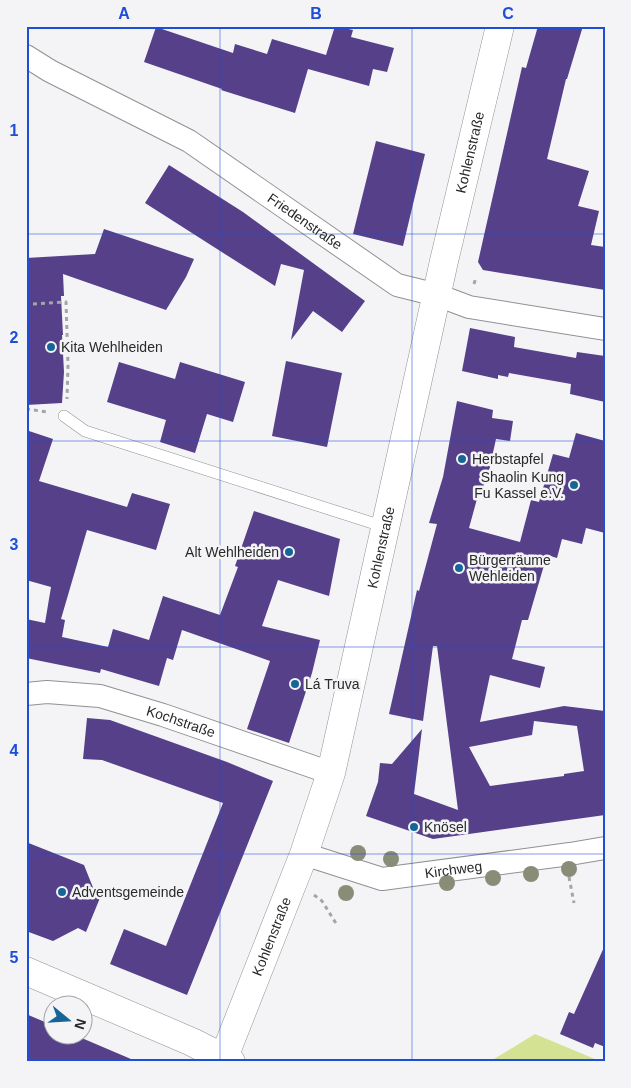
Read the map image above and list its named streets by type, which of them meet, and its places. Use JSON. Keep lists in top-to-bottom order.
{
  "streets": {
    "main road": ["Kohlenstraße"],
    "street": ["Friedenstraße", "Kochstraße", "Kirchweg"]
  },
  "crossings": [
    ["Kohlenstraße", "Friedenstraße"],
    ["Kohlenstraße", "Kochstraße"],
    ["Kohlenstraße", "Kirchweg"]
  ],
  "places": [
    "Kita Wehlheiden",
    "Herbstapfel",
    "Shaolin Kung Fu Kassel e.V.",
    "Alt Wehlheiden",
    "Bürgerräume Wehleiden",
    "Lá Truva",
    "Knösel",
    "Adventsgemeinde"
  ],
  "north": "right",
  "grid": {
    "columns": ["A", "B", "C"],
    "rows": [
      "1",
      "2",
      "3",
      "4",
      "5"
    ]
  }
}
